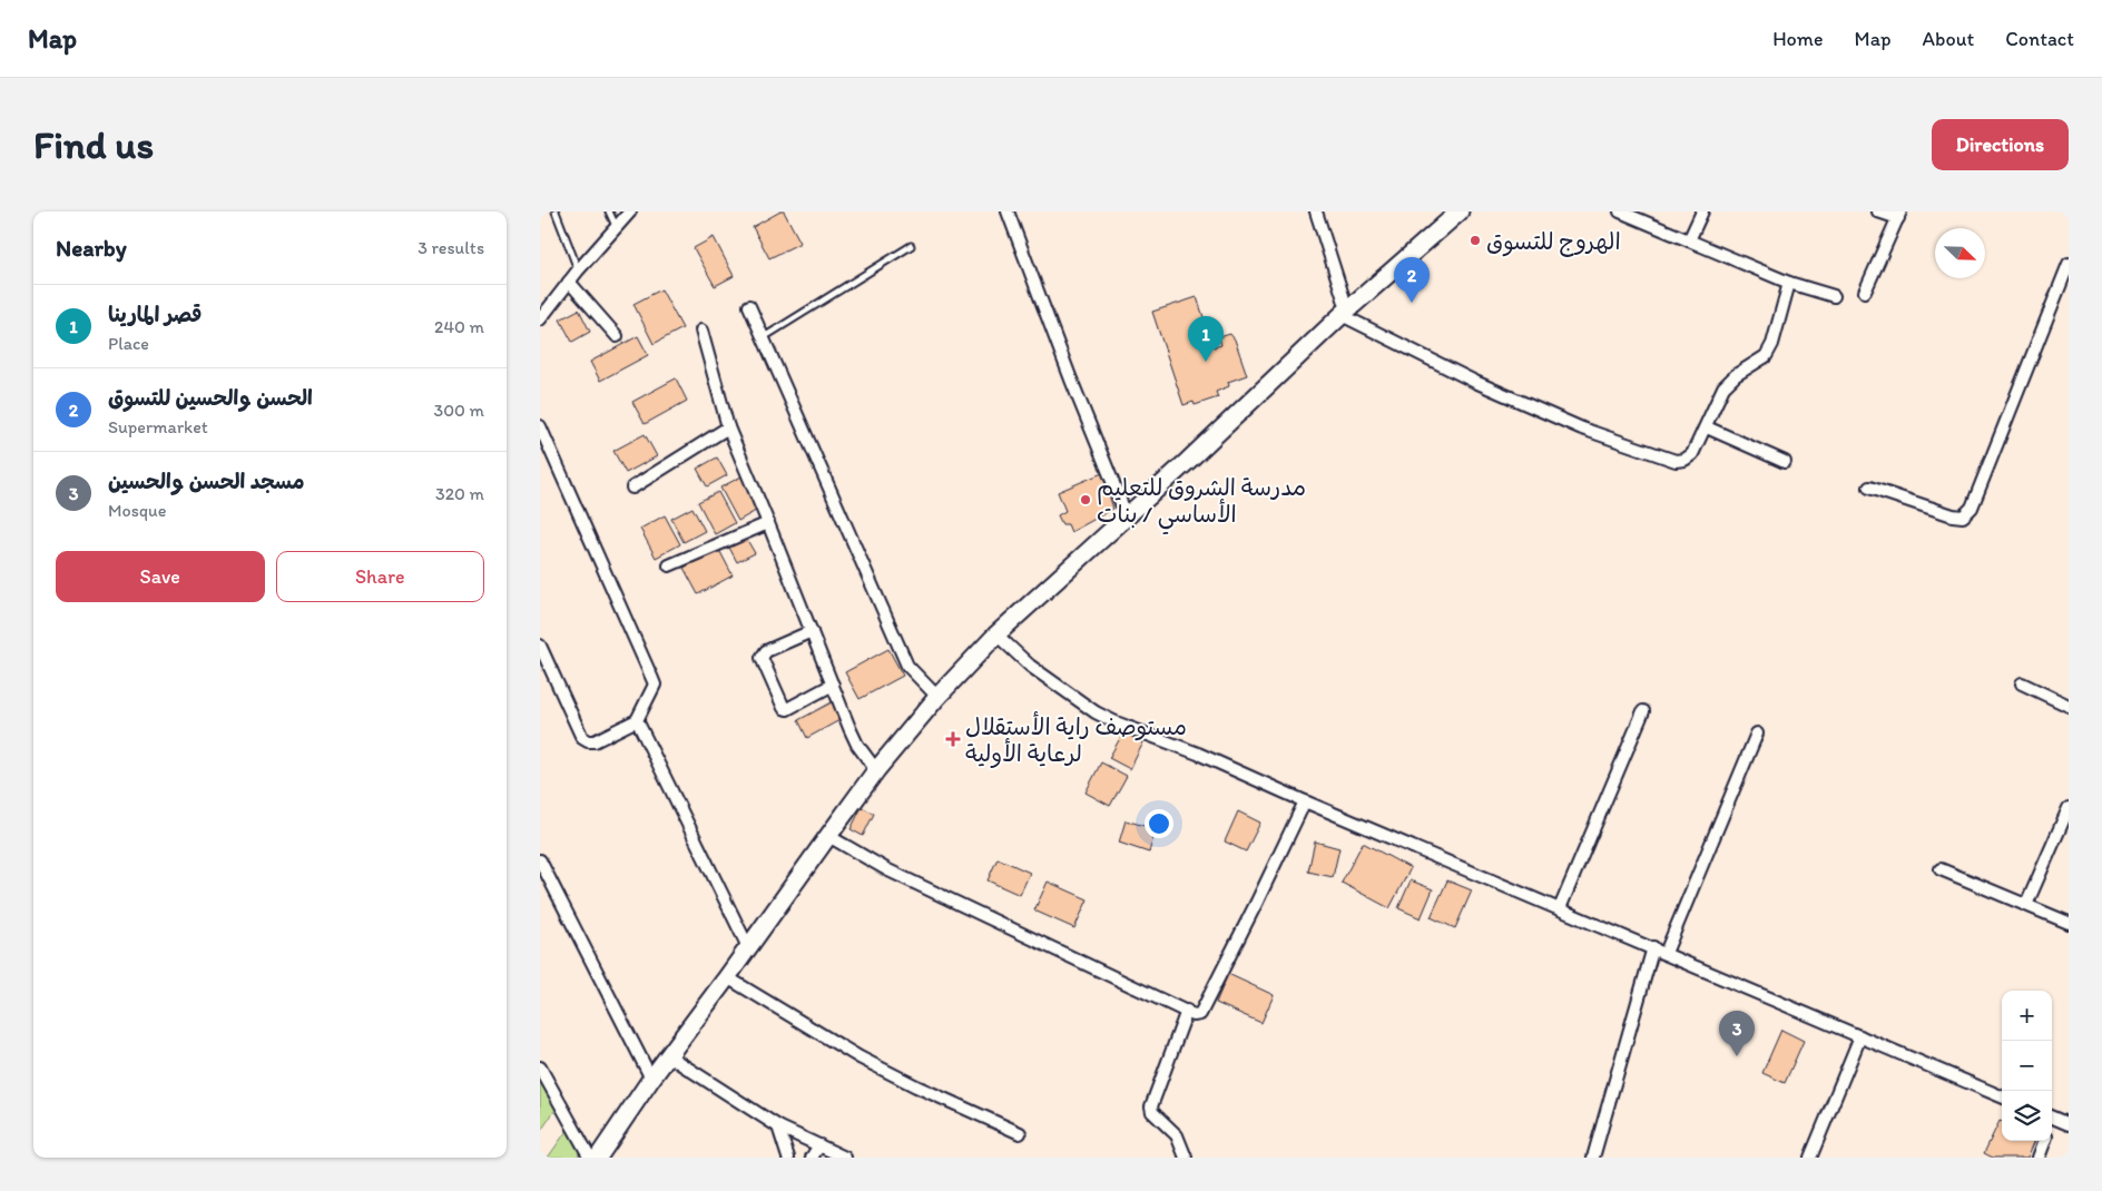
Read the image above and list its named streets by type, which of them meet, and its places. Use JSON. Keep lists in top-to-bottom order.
{
  "places": {
    "other": ["الهروج للتسوق", "مدرسة الشروق للتعليم الأساسي / بنات"],
    "health": ["مستوصف راية الأستقلال لرعاية الأولية"]
  },
  "north": "bottom right",
  "page": {
    "header": "Map",
    "nav": [
      "Home",
      "Map",
      "About",
      "Contact"
    ],
    "buttons": [
      "Directions",
      ["Save", "Share"]
    ],
    "title": "Find us",
    "heading": ["Nearby", "3 results"],
    "pins": ["2", "1", "3"],
    "list": [
      {
        "mark": "1",
        "name": "قصر المارينا",
        "note": "Place",
        "value": "240 m"
      },
      {
        "mark": "2",
        "name": "الحسن والحسين للتسوق",
        "note": "Supermarket",
        "value": "300 m"
      },
      {
        "mark": "3",
        "name": "مسجد الحسن والحسين",
        "note": "Mosque",
        "value": "320 m"
      }
    ],
    "map_buttons": ["+", "−"]
  }
}
